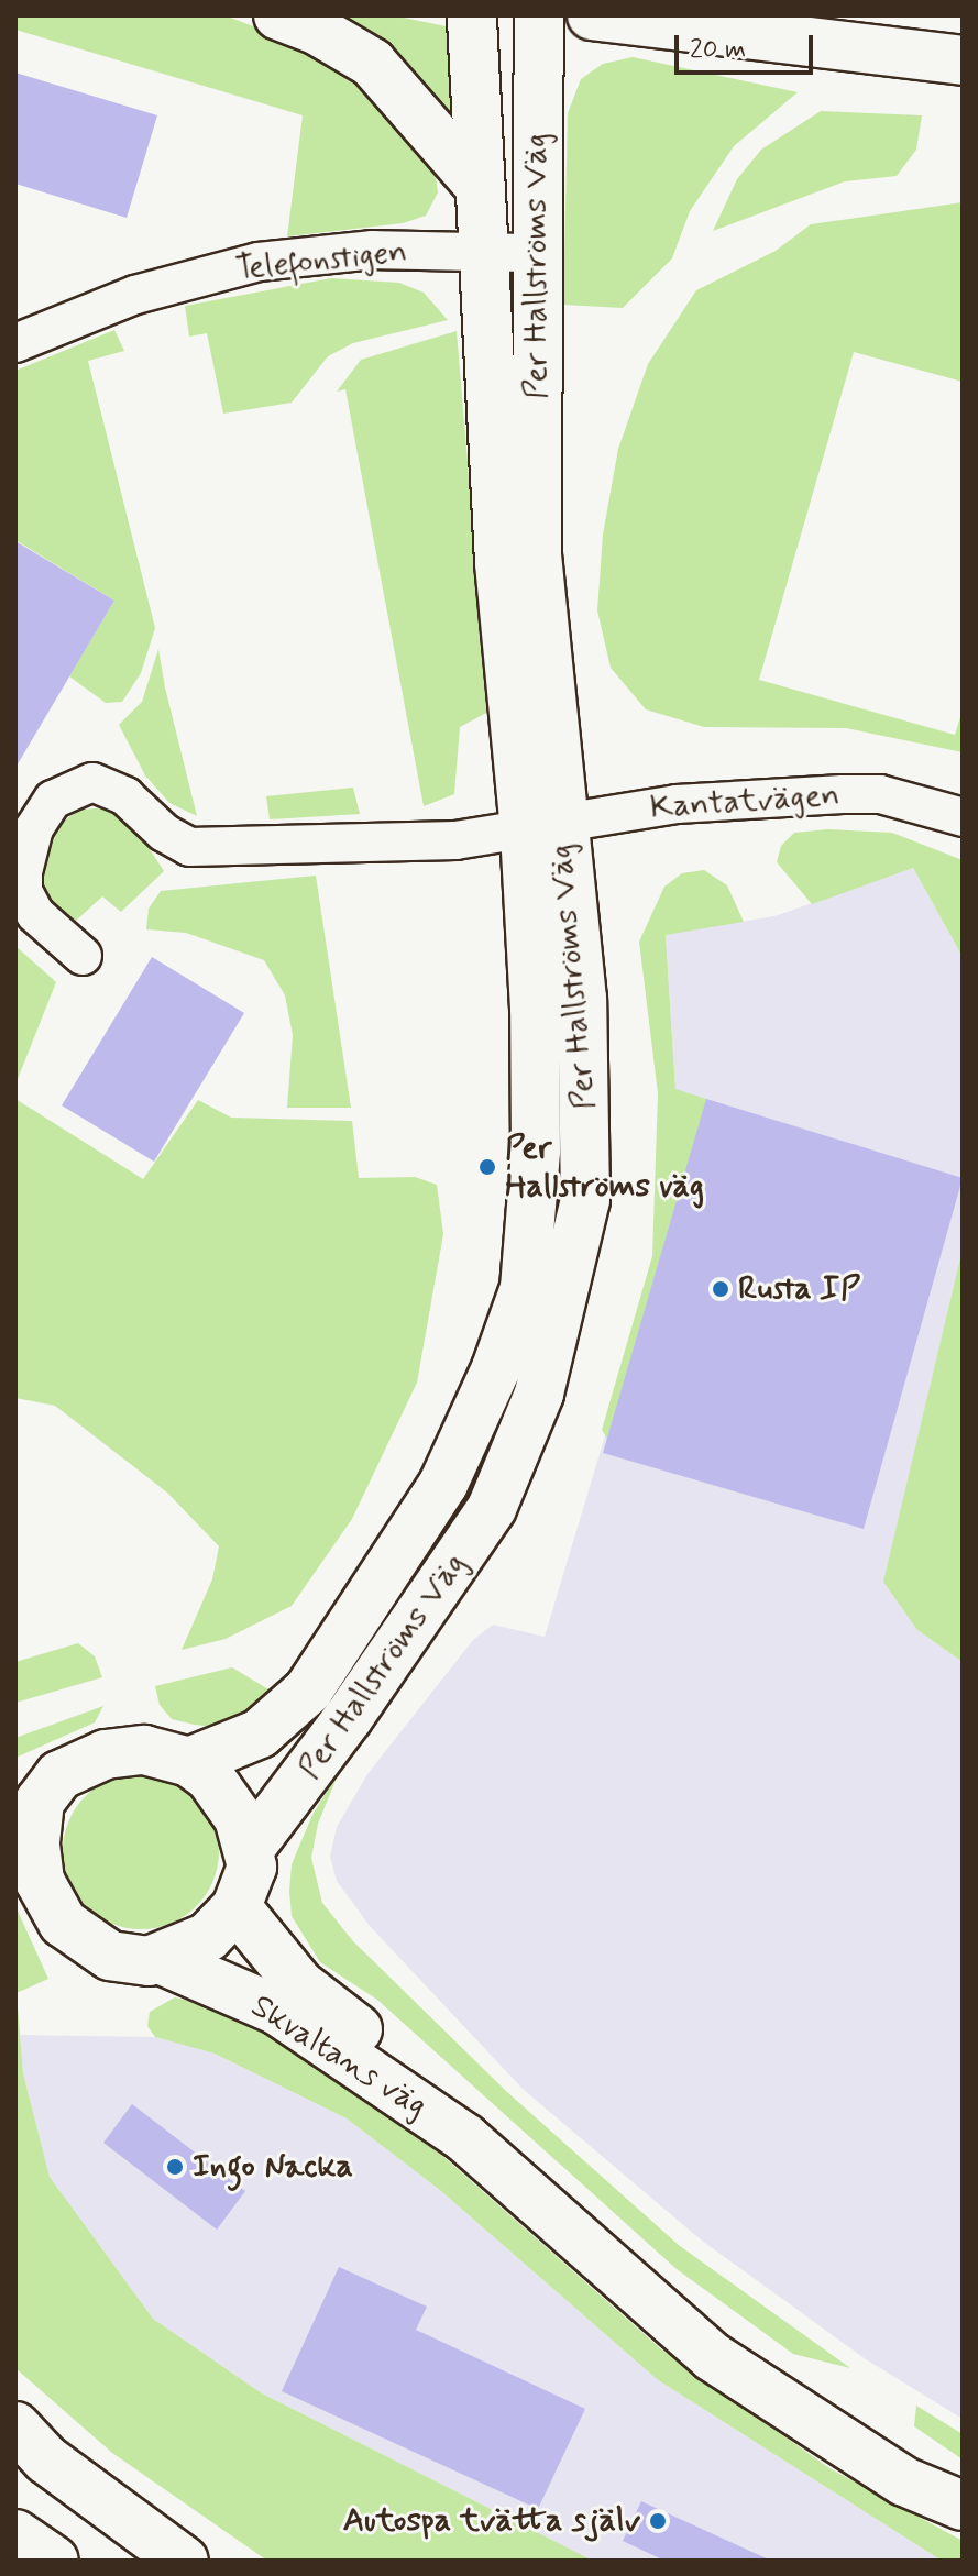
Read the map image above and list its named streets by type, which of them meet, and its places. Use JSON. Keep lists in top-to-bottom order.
{
  "streets": {
    "main road": ["Per Hallströms Väg", "Skvaltans väg"],
    "street": ["Telefonstigen", "Kantatvägen"]
  },
  "crossings": [
    ["Telefonstigen", "Per Hallströms Väg"],
    ["Per Hallströms Väg", "Kantatvägen"],
    ["Per Hallströms Väg", "Skvaltans väg"]
  ],
  "places": [
    "Per Hallströms väg",
    "Rusta IP",
    "Ingo Nacka",
    "Autospa tvätta själv"
  ],
  "scale_bar": "20 m"
}
